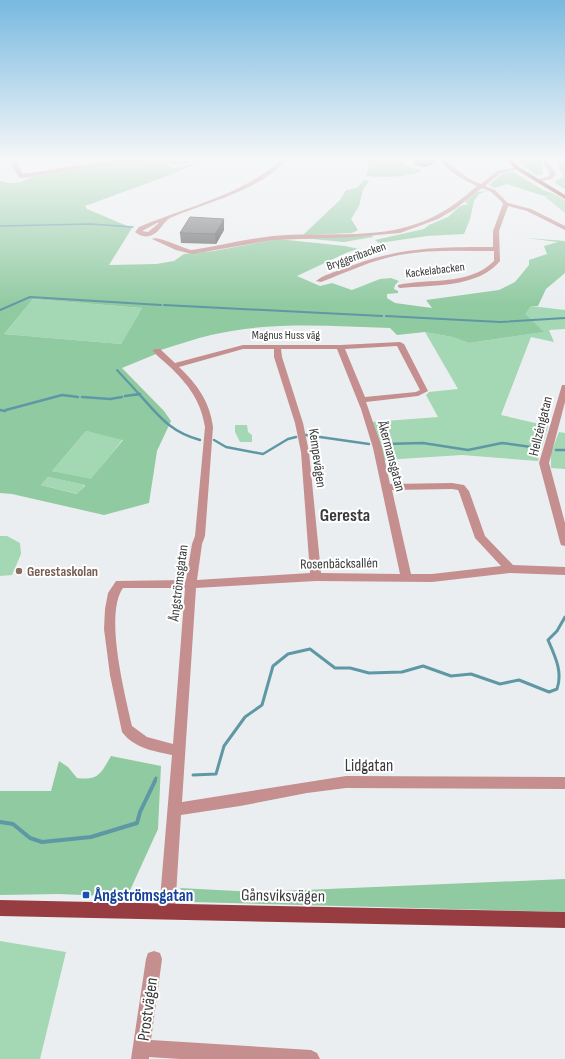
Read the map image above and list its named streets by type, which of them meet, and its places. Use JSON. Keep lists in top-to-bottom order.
{
  "streets": {
    "main road": ["Gånsviksvägen"],
    "street": [
      "Bryggeribacken",
      "Kackelabacken",
      "Magnus Huss väg",
      "Hellzéngatan",
      "Åkermansgatan",
      "Kempevägen",
      "Rosenbäcksallén",
      "Ångströmsgatan",
      "Lidgatan",
      "Prostvägen"
    ]
  },
  "crossings": [
    ["Bryggeribacken", "Kackelabacken"],
    ["Magnus Huss väg", "Åkermansgatan"],
    ["Magnus Huss väg", "Kempevägen"],
    ["Magnus Huss väg", "Ångströmsgatan"],
    ["Åkermansgatan", "Rosenbäcksallén"],
    ["Kempevägen", "Rosenbäcksallén"],
    ["Rosenbäcksallén", "Ångströmsgatan"],
    ["Ångströmsgatan", "Lidgatan"],
    ["Ångströmsgatan", "Gånsviksvägen"]
  ],
  "districts": ["Geresta"],
  "places": {
    "other": ["Gerestaskolan"],
    "transit": ["Ångströmsgatan"]
  }
}
